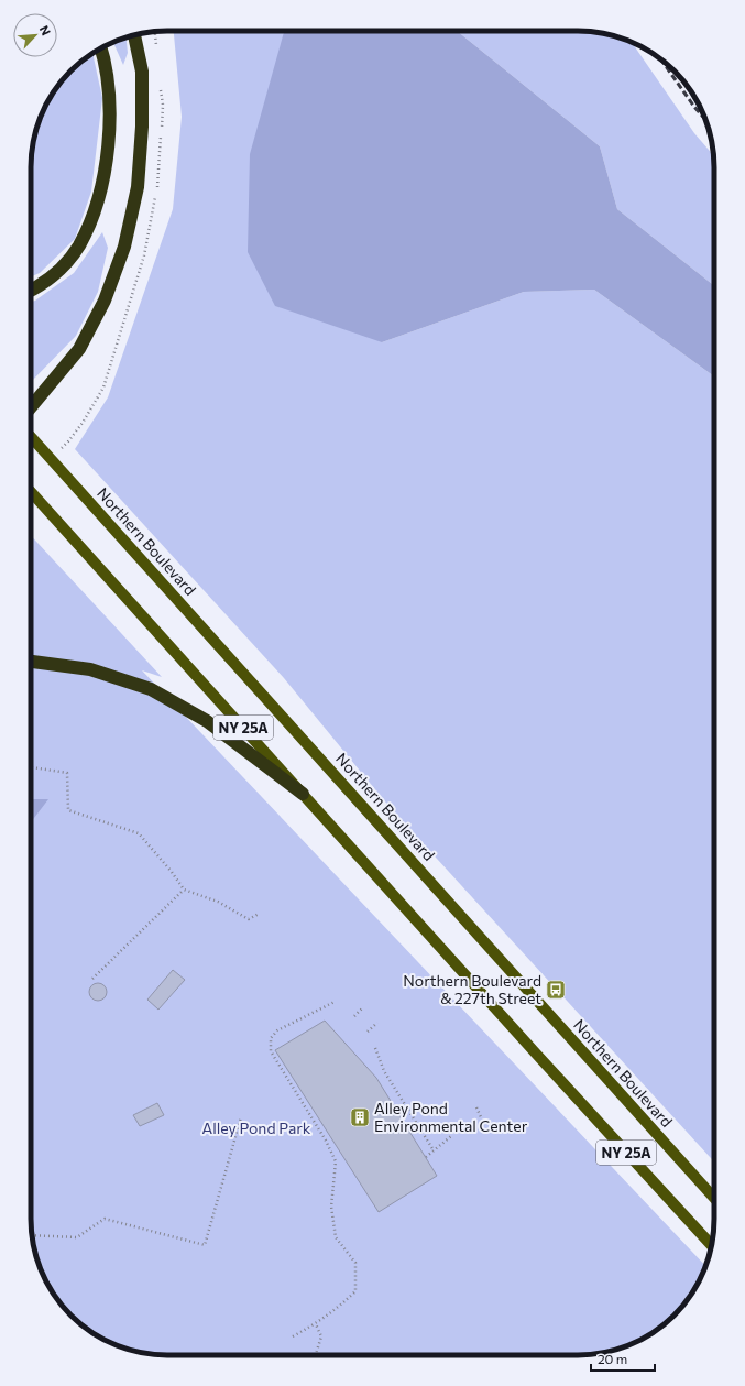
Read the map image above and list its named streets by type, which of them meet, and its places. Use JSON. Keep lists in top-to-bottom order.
{
  "streets": {
    "main road": ["Northern Boulevard", "NY 25A"]
  },
  "parks": ["Alley Pond Park"],
  "places": {
    "bus stop": ["Northern Boulevard & 227th Street"],
    "building": ["Alley Pond Environmental Center"]
  },
  "scale_bar": "20 m",
  "north": "top right"
}
